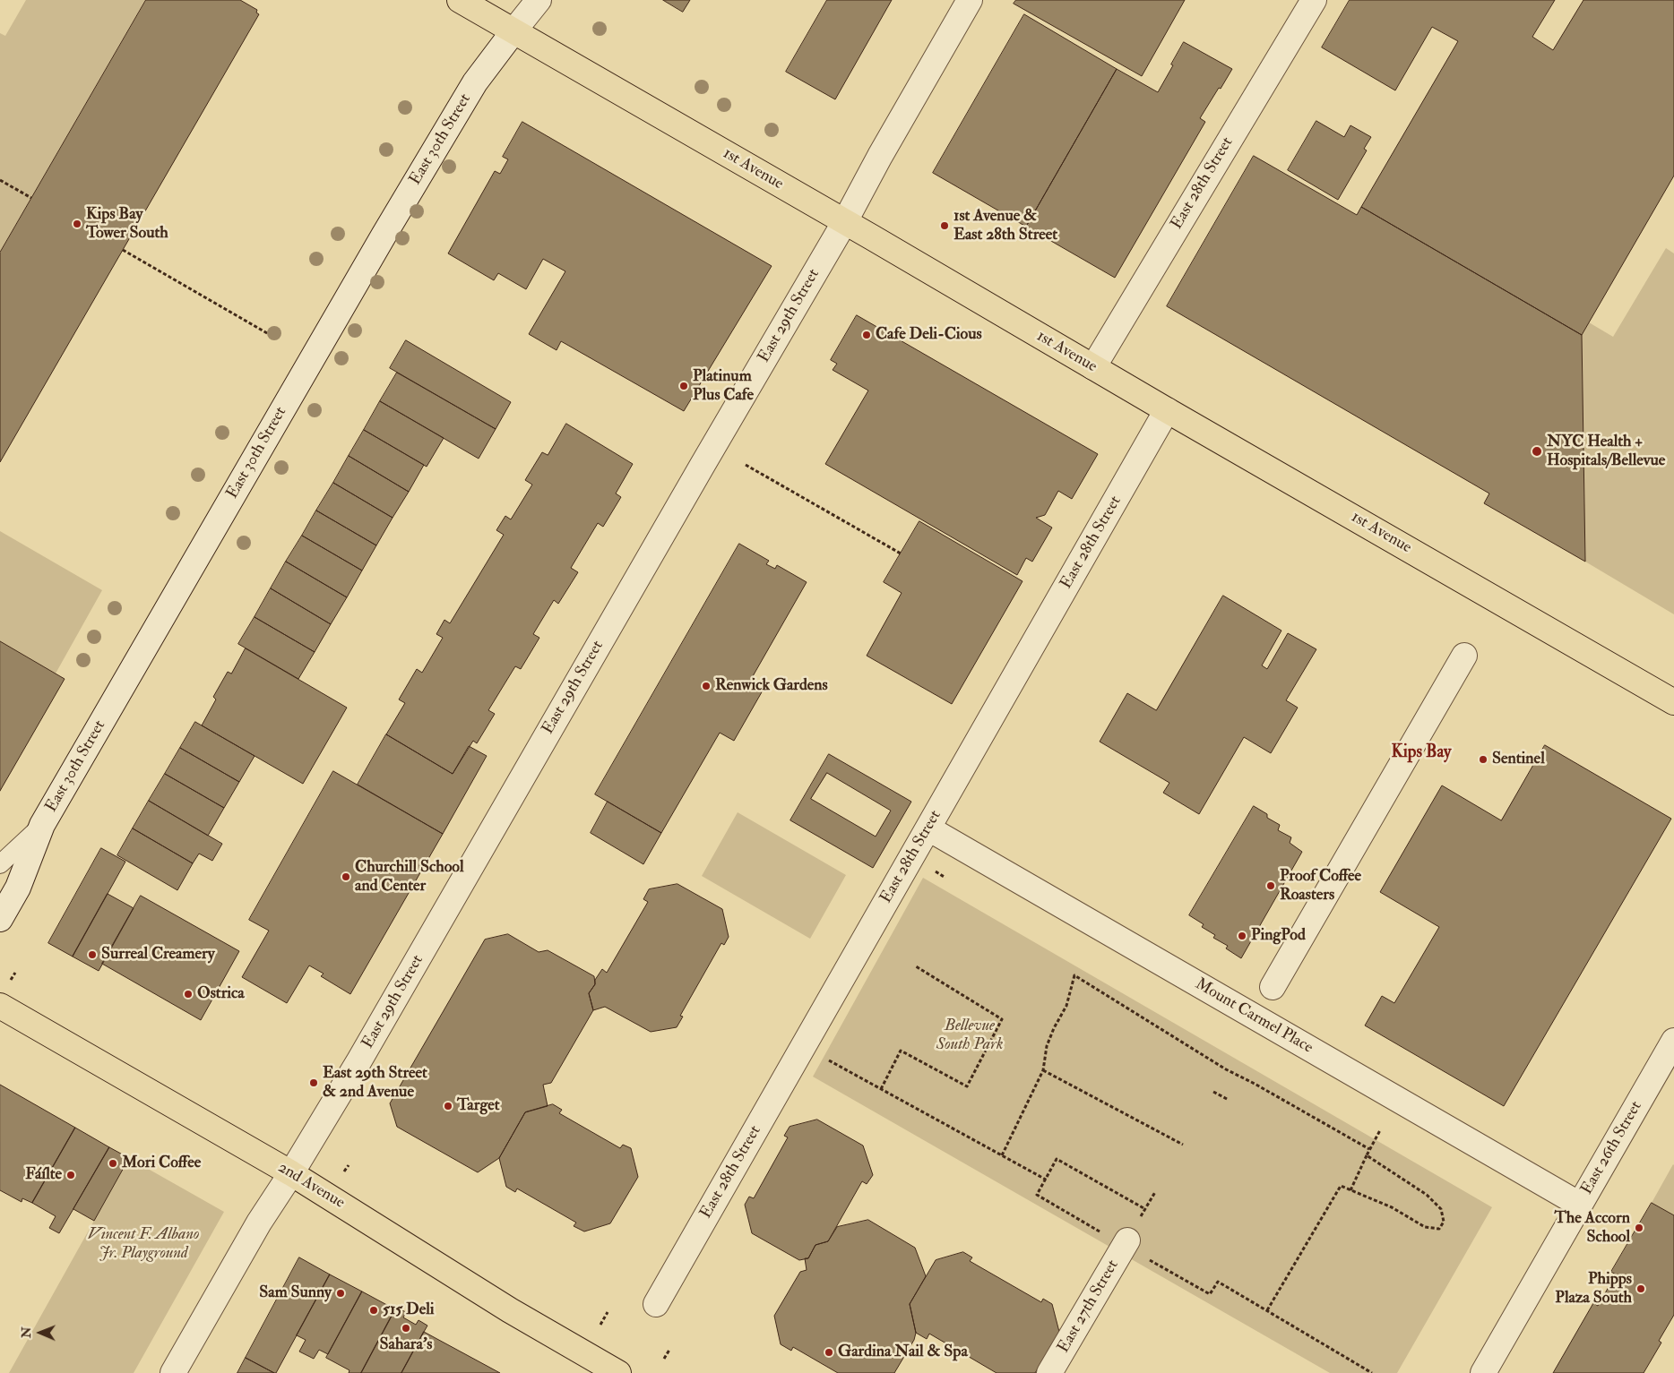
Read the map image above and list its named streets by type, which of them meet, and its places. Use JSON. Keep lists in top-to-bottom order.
{
  "streets": {
    "main road": ["1st Avenue", "2nd Avenue"],
    "street": [
      "East 30th Street",
      "East 28th Street",
      "East 29th Street",
      "Mount Carmel Place",
      "East 26th Street",
      "East 27th Street"
    ]
  },
  "crossings": [
    ["East 30th Street", "1st Avenue"],
    ["1st Avenue", "East 28th Street"],
    ["1st Avenue", "East 29th Street"],
    ["East 28th Street", "Mount Carmel Place"],
    ["East 29th Street", "2nd Avenue"],
    ["Mount Carmel Place", "East 26th Street"]
  ],
  "districts": ["Kips Bay"],
  "parks": ["Bellevue South Park", "Vincent F. Albano Jr. Playground"],
  "places": [
    "Kips Bay Tower South",
    "1st Avenue & East 28th Street",
    "Cafe Deli-Cious",
    "Platinum Plus Cafe",
    "NYC Health + Hospitals/Bellevue",
    "Renwick Gardens",
    "Sentinel",
    "Churchill School and Center",
    "Proof Coffee Roasters",
    "PingPod",
    "Surreal Creamery",
    "Ostrica",
    "East 29th Street & 2nd Avenue",
    "Target",
    "Mori Coffee",
    "Fáílte",
    "The Accorn School",
    "Phipps Plaza South",
    "Sam Sunny",
    "515 Deli",
    "Sahara's",
    "Gardina Nail & Spa"
  ],
  "north": "left"
}
